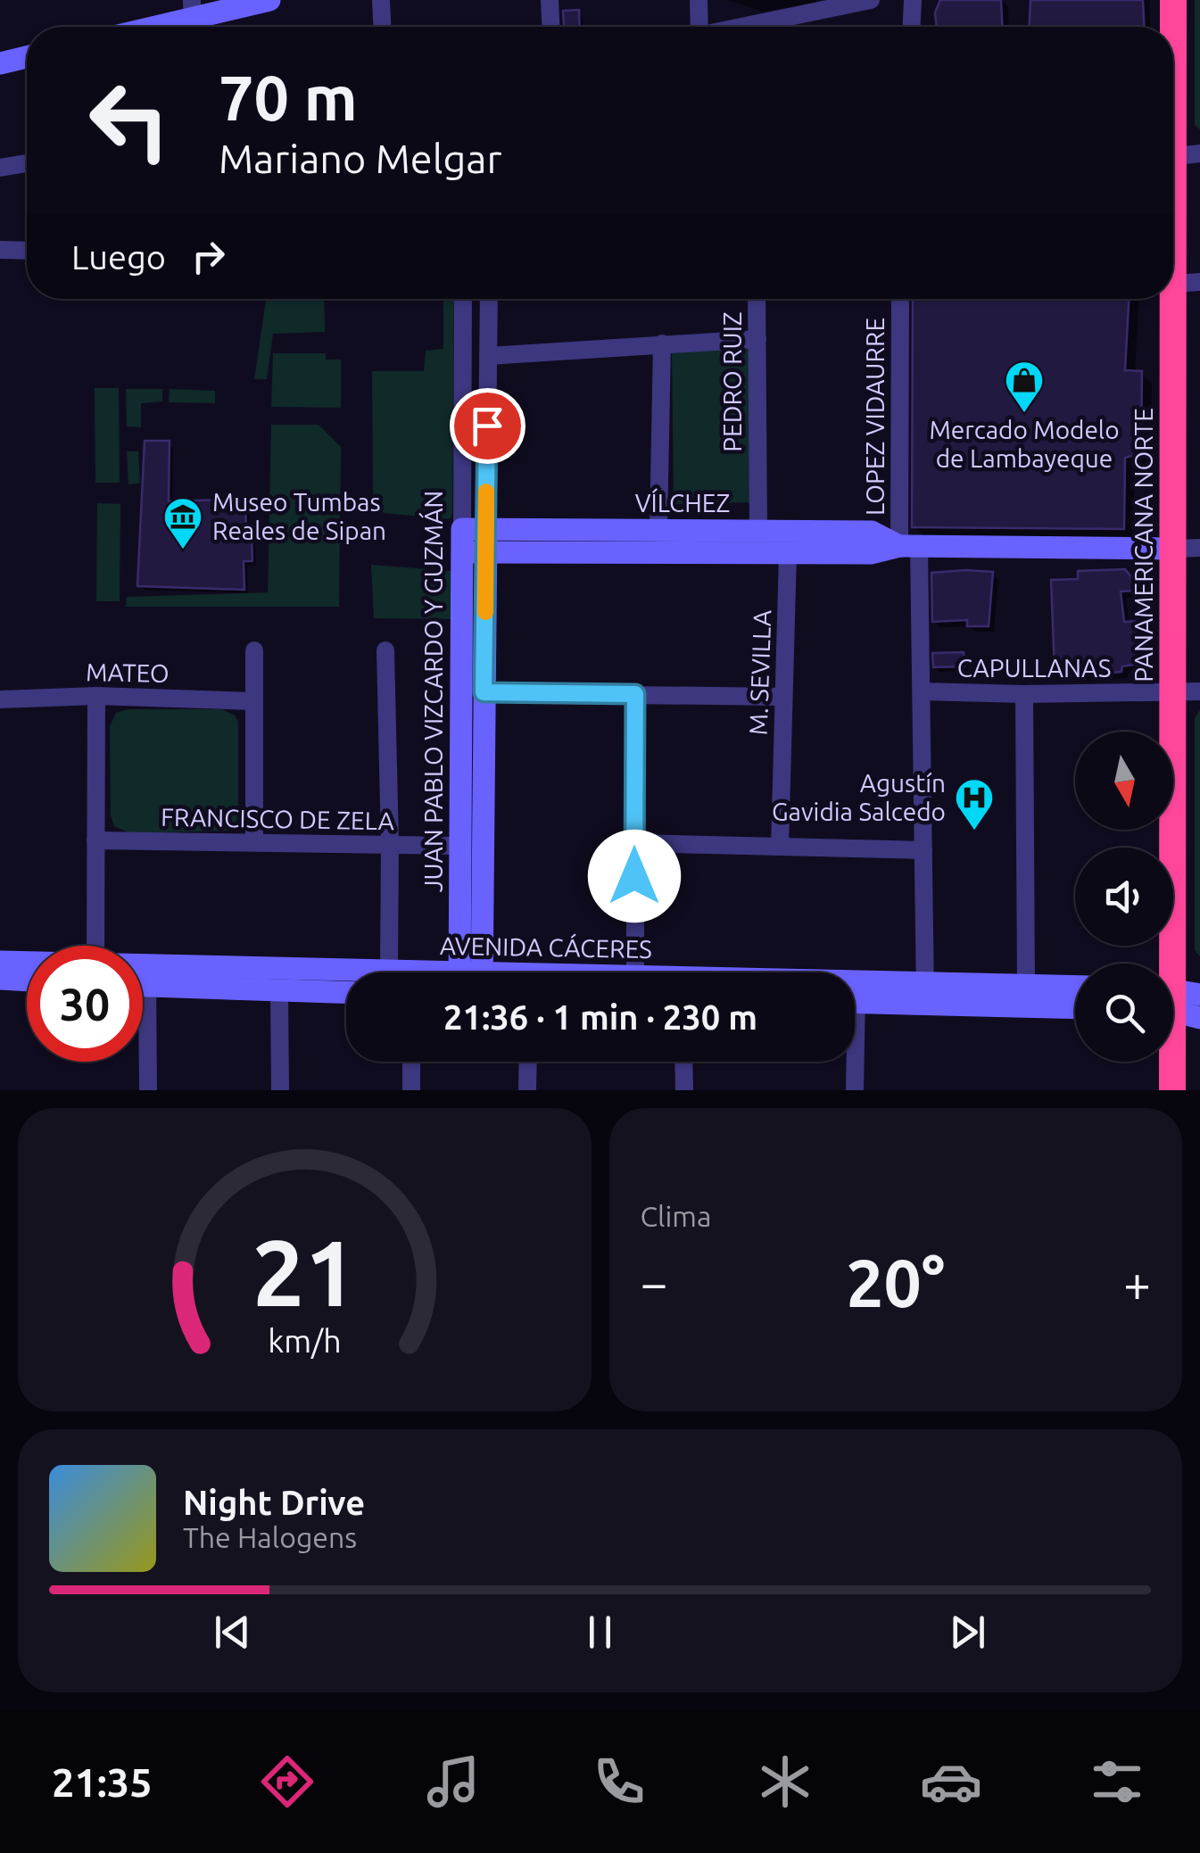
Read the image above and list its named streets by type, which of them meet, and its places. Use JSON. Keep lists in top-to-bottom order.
{
  "streets": {
    "highway": ["PANAMERICANA NORTE"],
    "street": [
      "PEDRO RUIZ",
      "LOPEZ VIDAURRE",
      "VÍLCHEZ",
      "CAPULLANAS",
      "MATEO",
      "M. SEVILLA",
      "JUAN PABLO VIZCARDO Y GUZMÁN",
      "FRANCISCO DE ZELA",
      "AVENIDA CÁCERES"
    ]
  },
  "crossings": [
    ["PEDRO RUIZ", "VÍLCHEZ"],
    ["LOPEZ VIDAURRE", "VÍLCHEZ"],
    ["LOPEZ VIDAURRE", "CAPULLANAS"],
    ["LOPEZ VIDAURRE", "AVENIDA CÁCERES"],
    ["VÍLCHEZ", "PANAMERICANA NORTE"],
    ["VÍLCHEZ", "M. SEVILLA"],
    ["VÍLCHEZ", "JUAN PABLO VIZCARDO Y GUZMÁN"],
    ["PANAMERICANA NORTE", "CAPULLANAS"],
    ["JUAN PABLO VIZCARDO Y GUZMÁN", "FRANCISCO DE ZELA"]
  ],
  "places": {
    "shop": ["Mercado Modelo de Lambayeque"],
    "museum": ["Museo Tumbas Reales de Sipan"],
    "hospital": ["Agustín Gavidia Salcedo"]
  },
  "north": "bottom",
  "page": {
    "turn": ["70 m", "Mariano Melgar"],
    "then": "Luego",
    "limit": "30",
    "trip": "21:36 · 1 min · 230 m",
    "tile": "Clima",
    "heat": ["−", "20°", "+"],
    "song": ["Night Drive", "The Halogens"],
    "tabs": "21:35",
    "gauge": ["21", "km/h"]
  }
}
